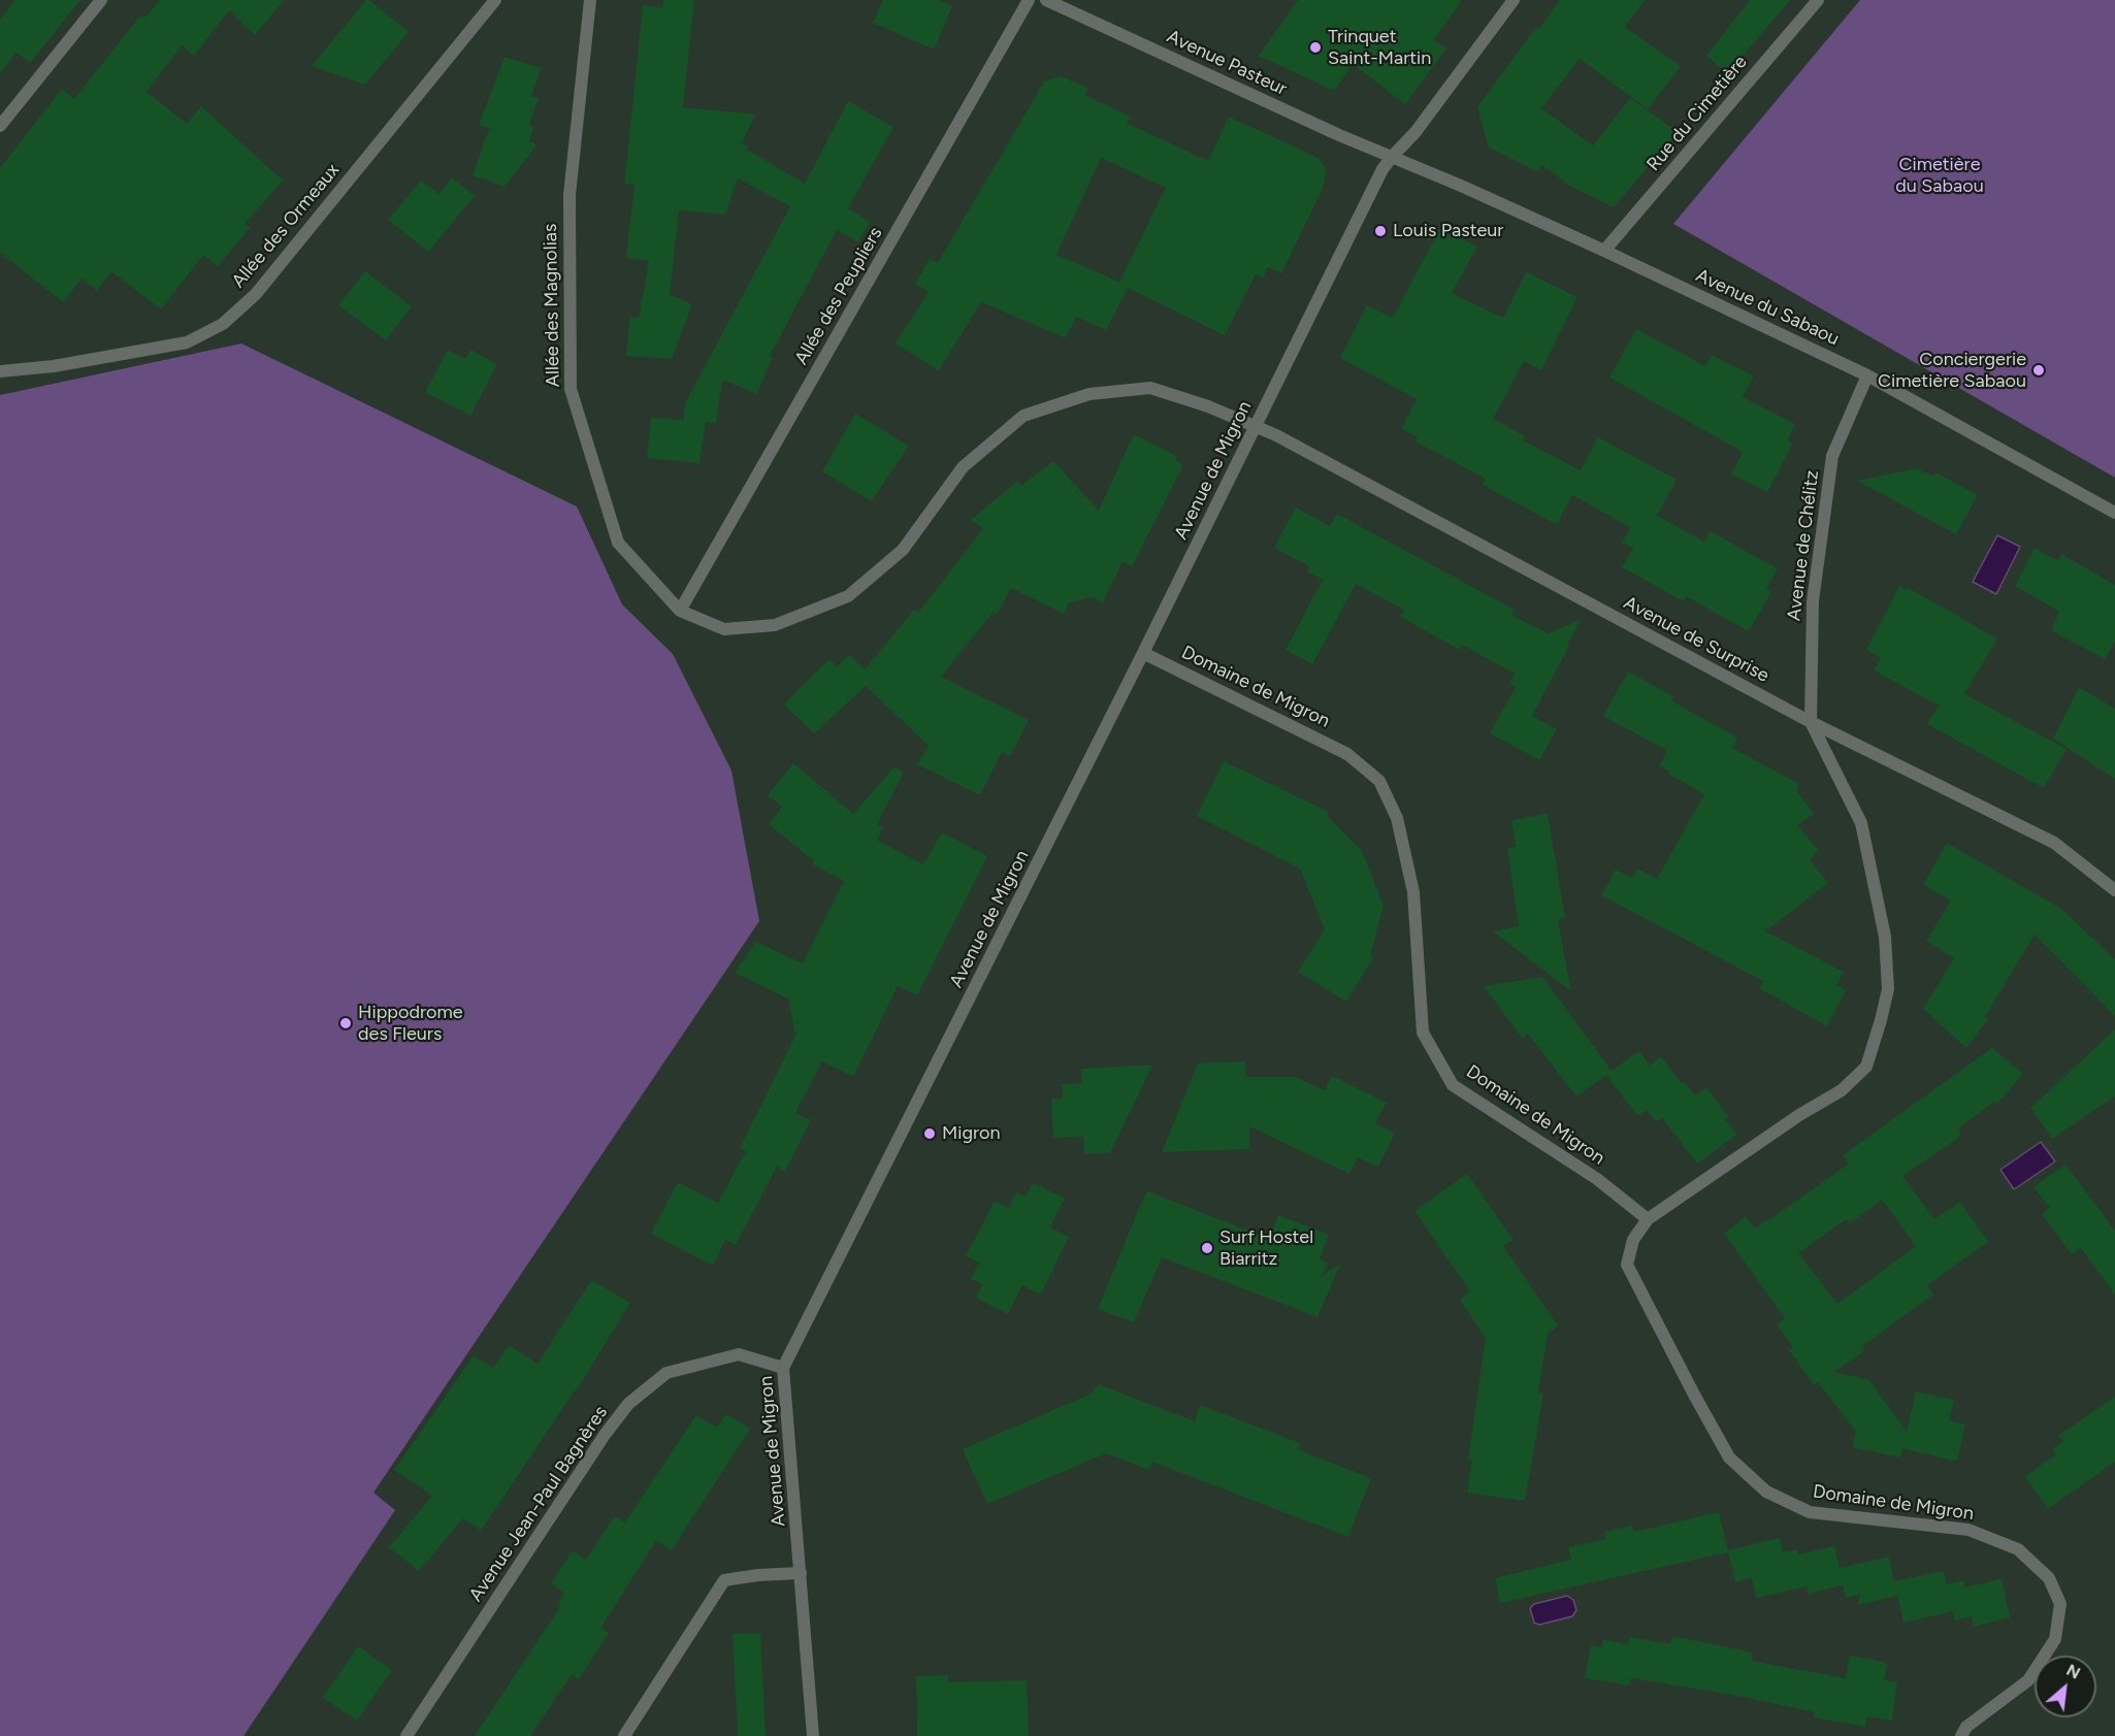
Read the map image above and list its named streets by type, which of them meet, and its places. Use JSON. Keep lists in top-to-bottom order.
{
  "streets": {
    "street": [
      "Avenue Pasteur",
      "Rue du Cimetière",
      "Allée des Ormeaux",
      "Allée des Peupliers",
      "Allée des Magnolias",
      "Avenue du Sabaou",
      "Avenue de Migron",
      "Avenue de Chélitz",
      "Avenue de Surprise",
      "Domaine de Migron",
      "Avenue Jean-Paul Bagnères"
    ]
  },
  "crossings": [
    ["Avenue Pasteur", "Avenue du Sabaou"],
    ["Avenue Pasteur", "Avenue de Migron"],
    ["Rue du Cimetière", "Avenue du Sabaou"],
    ["Allée des Peupliers", "Allée des Magnolias"],
    ["Allée des Magnolias", "Avenue de Migron"],
    ["Allée des Magnolias", "Avenue de Surprise"],
    ["Avenue du Sabaou", "Avenue de Migron"],
    ["Avenue du Sabaou", "Avenue de Chélitz"],
    ["Avenue de Migron", "Avenue de Surprise"],
    ["Avenue de Migron", "Domaine de Migron"],
    ["Avenue de Migron", "Avenue Jean-Paul Bagnères"],
    ["Avenue de Chélitz", "Avenue de Surprise"],
    ["Avenue de Chélitz", "Domaine de Migron"]
  ],
  "parks": ["Cimetière du Sabaou"],
  "places": [
    "Trinquet Saint-Martin",
    "Louis Pasteur",
    "Conciergerie Cimetière Sabaou",
    "Hippodrome des Fleurs",
    "Migron",
    "Surf Hostel Biarritz"
  ],
  "north": "top right"
}
